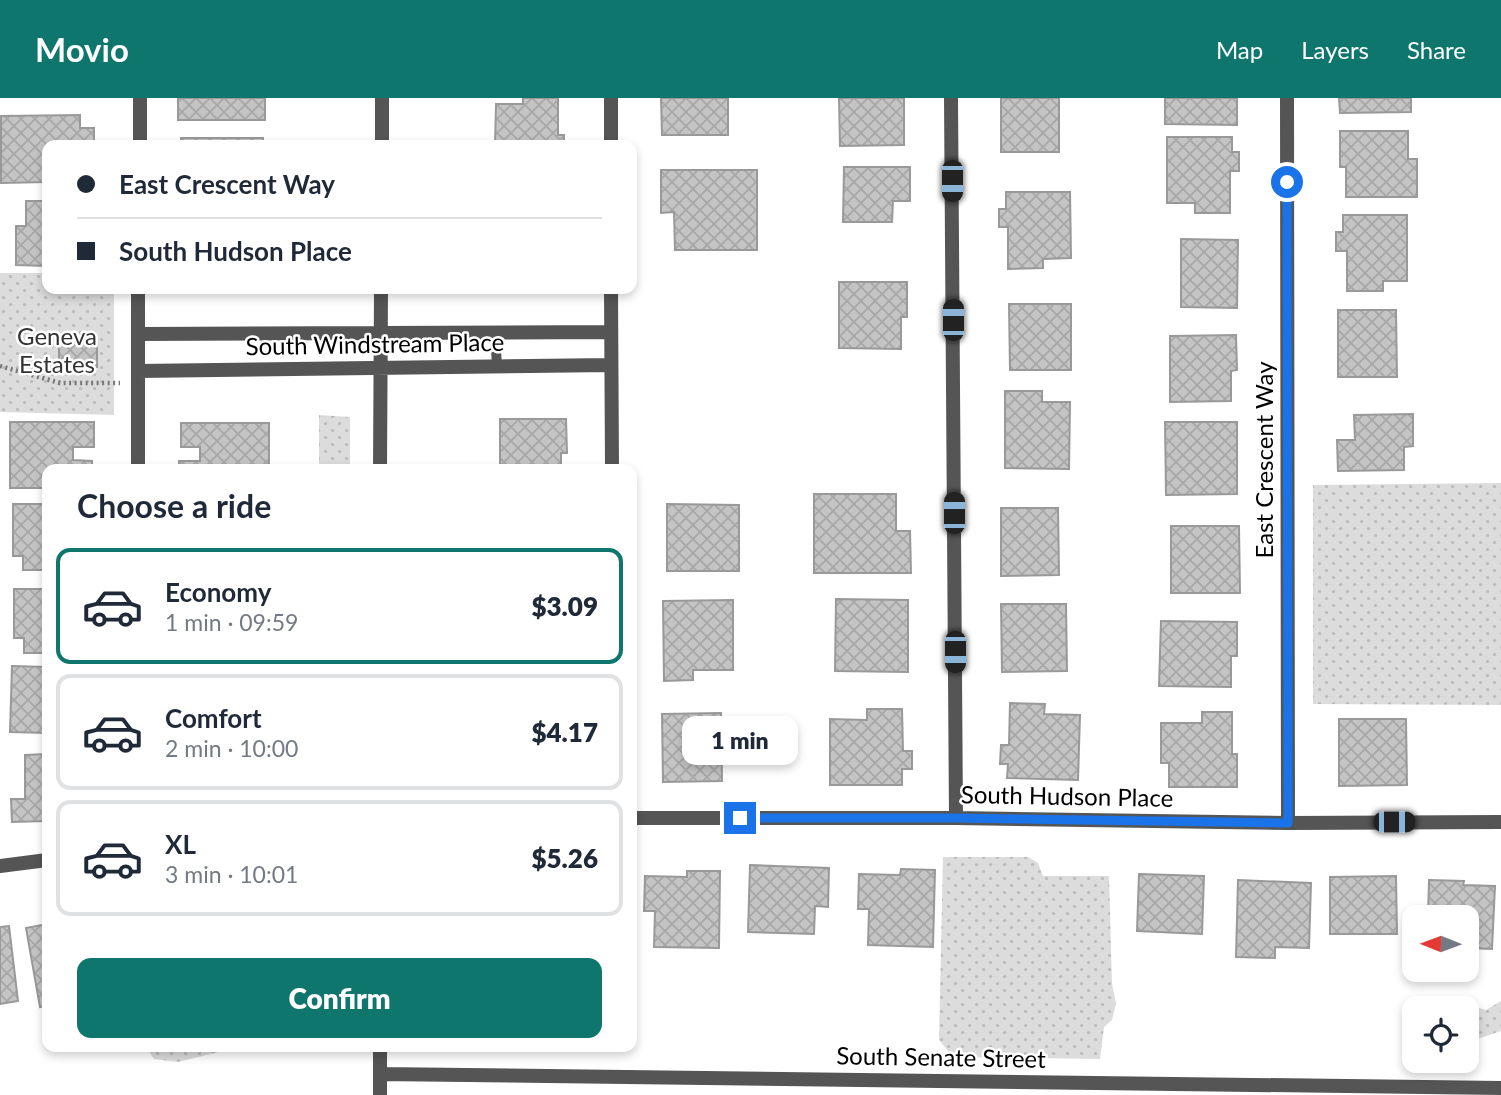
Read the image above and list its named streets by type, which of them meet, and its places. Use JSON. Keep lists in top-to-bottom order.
{
  "streets": {
    "street": [
      "South Windstream Place",
      "East Crescent Way",
      "South Hudson Place",
      "South Senate Street"
    ]
  },
  "crossings": [
    ["East Crescent Way", "South Hudson Place"]
  ],
  "parks": ["Geneva Estates"],
  "north": "left",
  "page": {
    "header": "Movio",
    "nav": ["Map", "Layers", "Share"],
    "banner": ["East Crescent Way", "South Hudson Place"],
    "heading": "Choose a ride",
    "list": [
      {
        "name": "Economy",
        "note": "1 min · 09:59",
        "value": "$3.09"
      },
      {
        "name": "Comfort",
        "note": "2 min · 10:00",
        "value": "$4.17"
      },
      {
        "name": "XL",
        "note": "3 min · 10:01",
        "value": "$5.26"
      }
    ],
    "bubble": "1 min",
    "buttons": "Confirm"
  }
}
